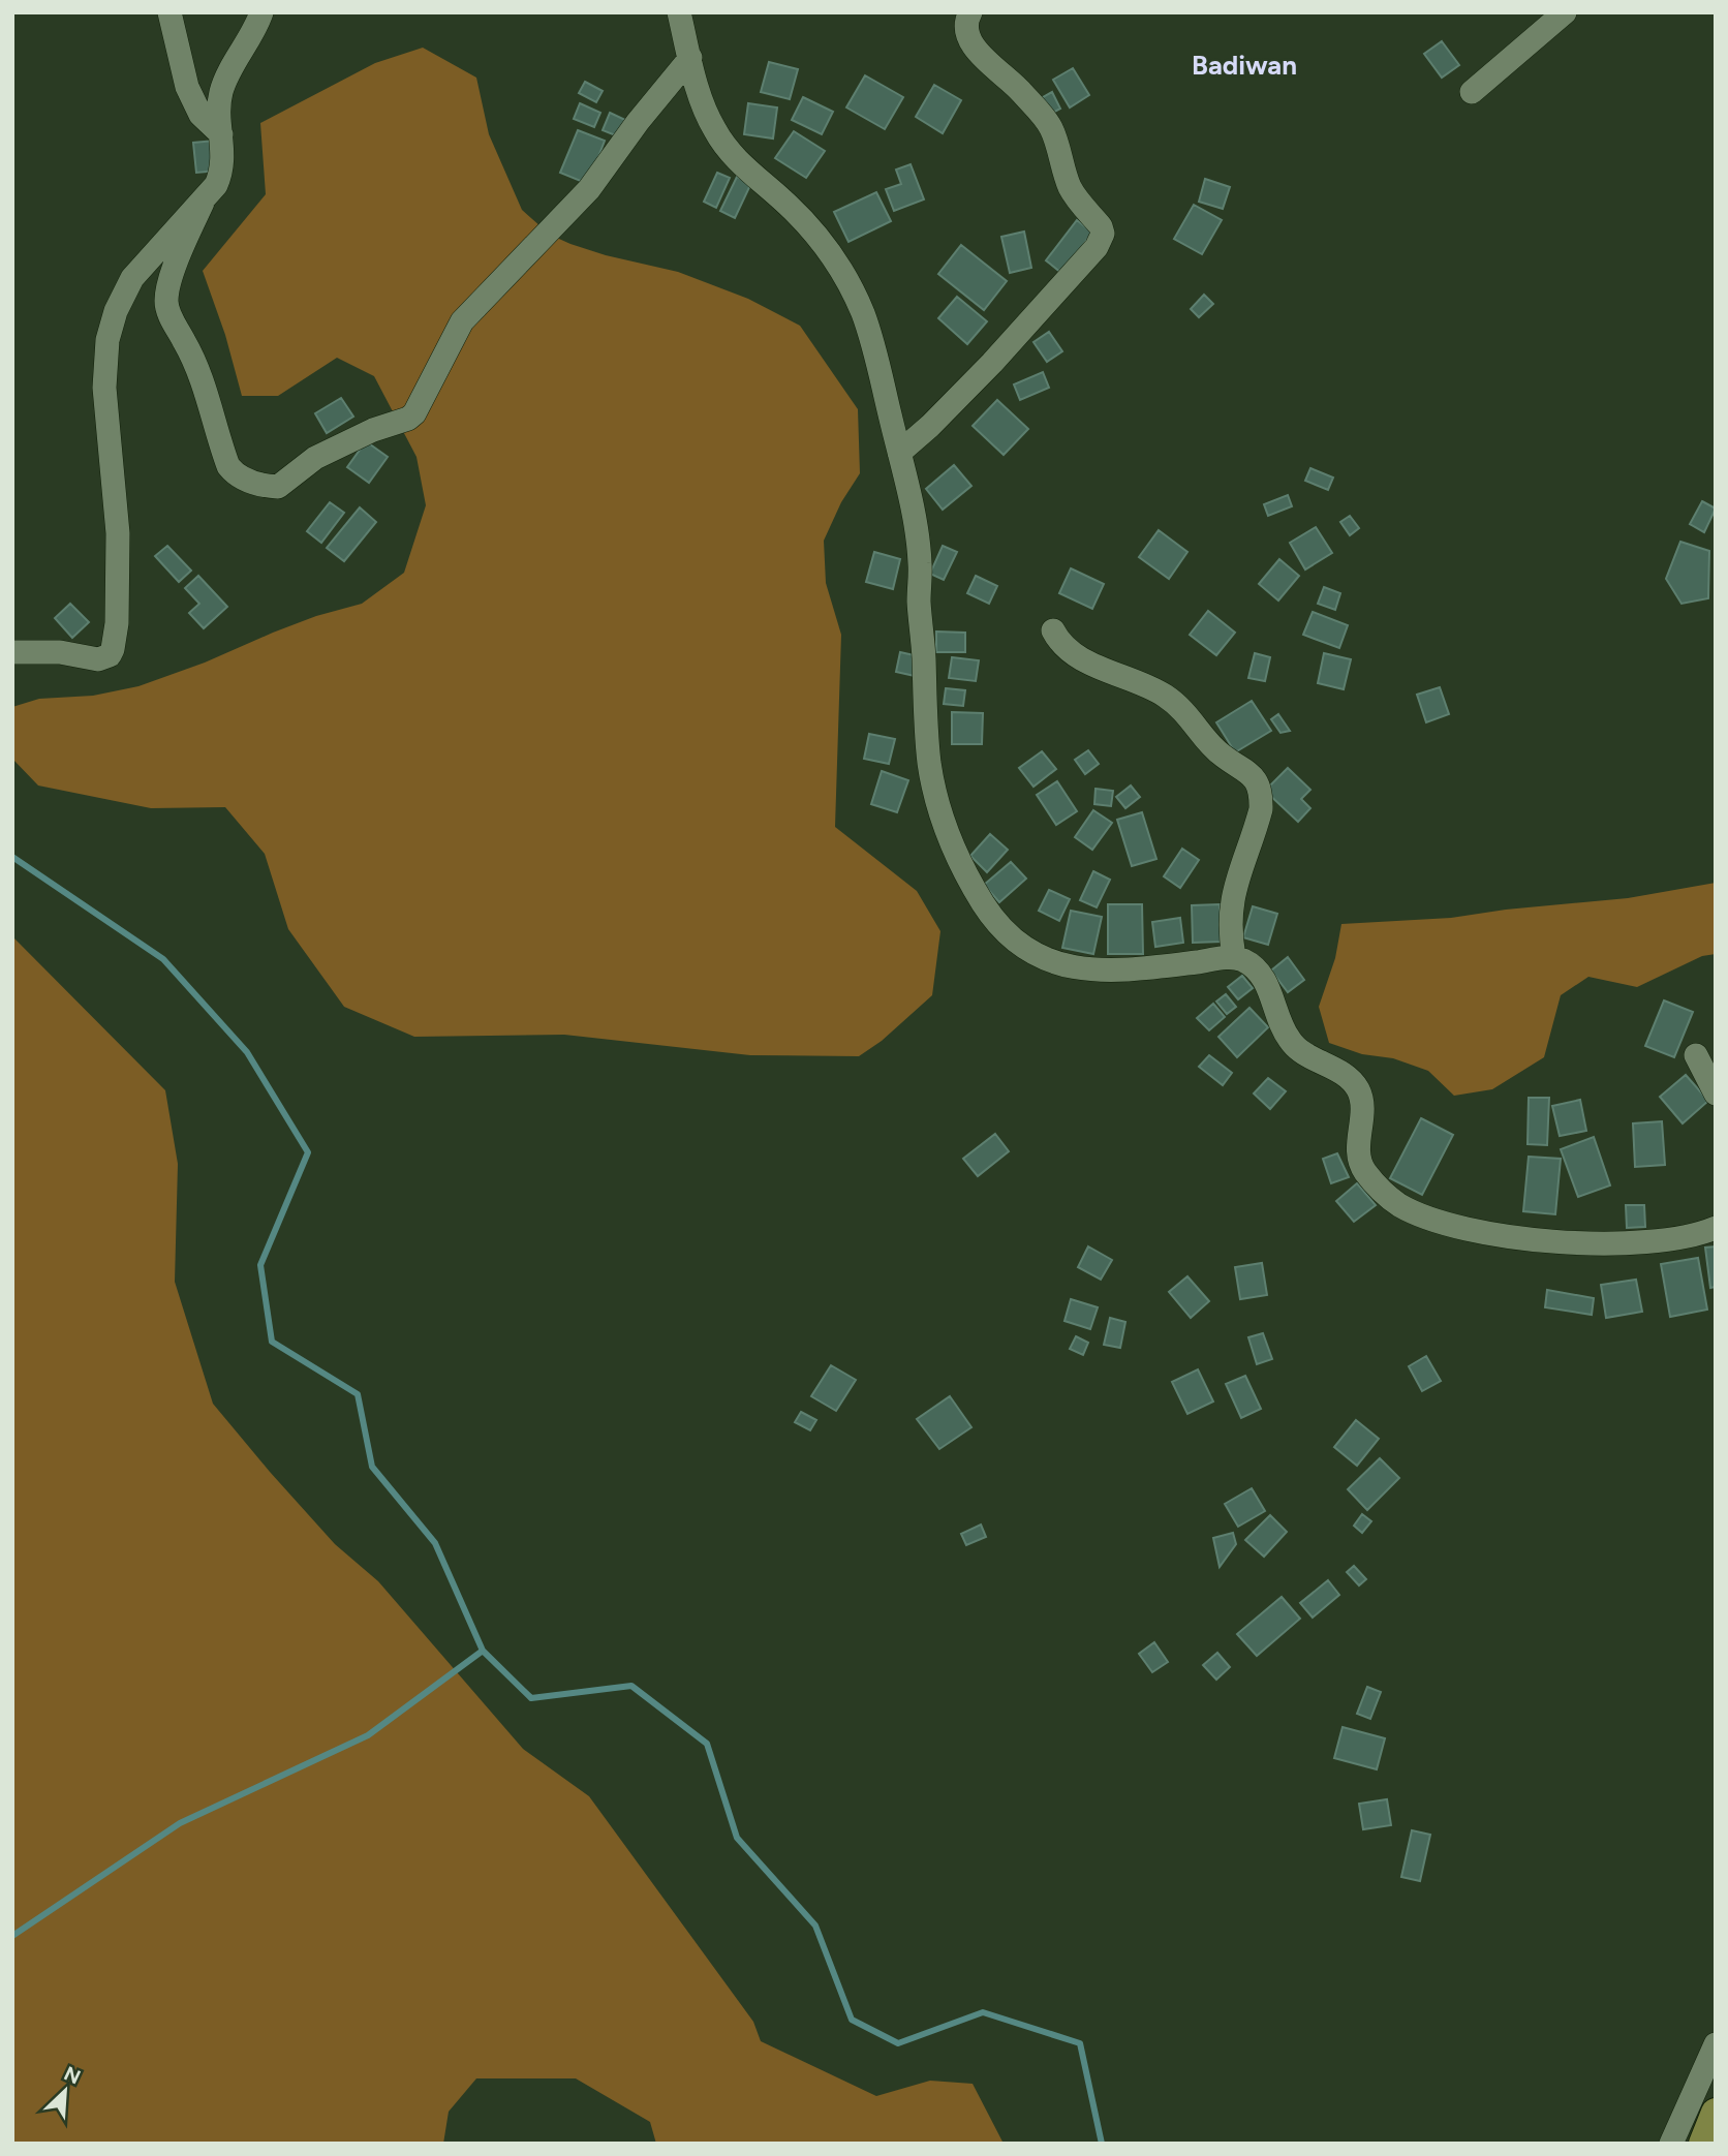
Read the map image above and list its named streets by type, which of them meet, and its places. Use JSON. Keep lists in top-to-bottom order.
{
  "districts": ["Badiwan"],
  "north": "top right"
}
